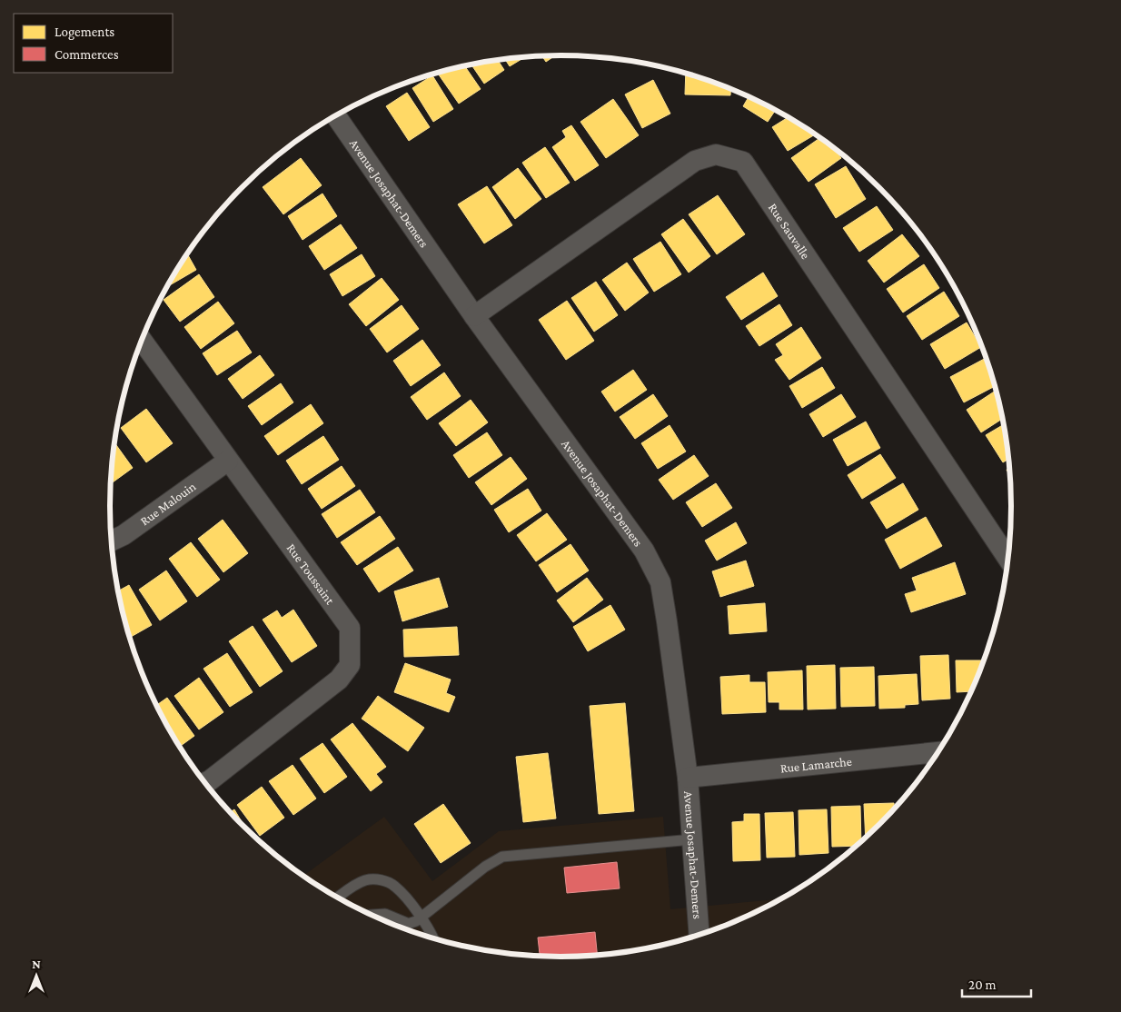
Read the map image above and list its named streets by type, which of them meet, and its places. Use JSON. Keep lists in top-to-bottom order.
{
  "streets": {
    "street": [
      "Avenue Josaphat-Demers",
      "Rue Sauvalle",
      "Rue Malouin",
      "Rue Toussaint",
      "Rue Lamarche"
    ]
  },
  "crossings": [
    ["Avenue Josaphat-Demers", "Rue Sauvalle"],
    ["Avenue Josaphat-Demers", "Rue Lamarche"],
    ["Rue Malouin", "Rue Toussaint"]
  ],
  "legend": ["Logements", "Commerces"],
  "scale_bar": "20 m",
  "north": "top"
}
